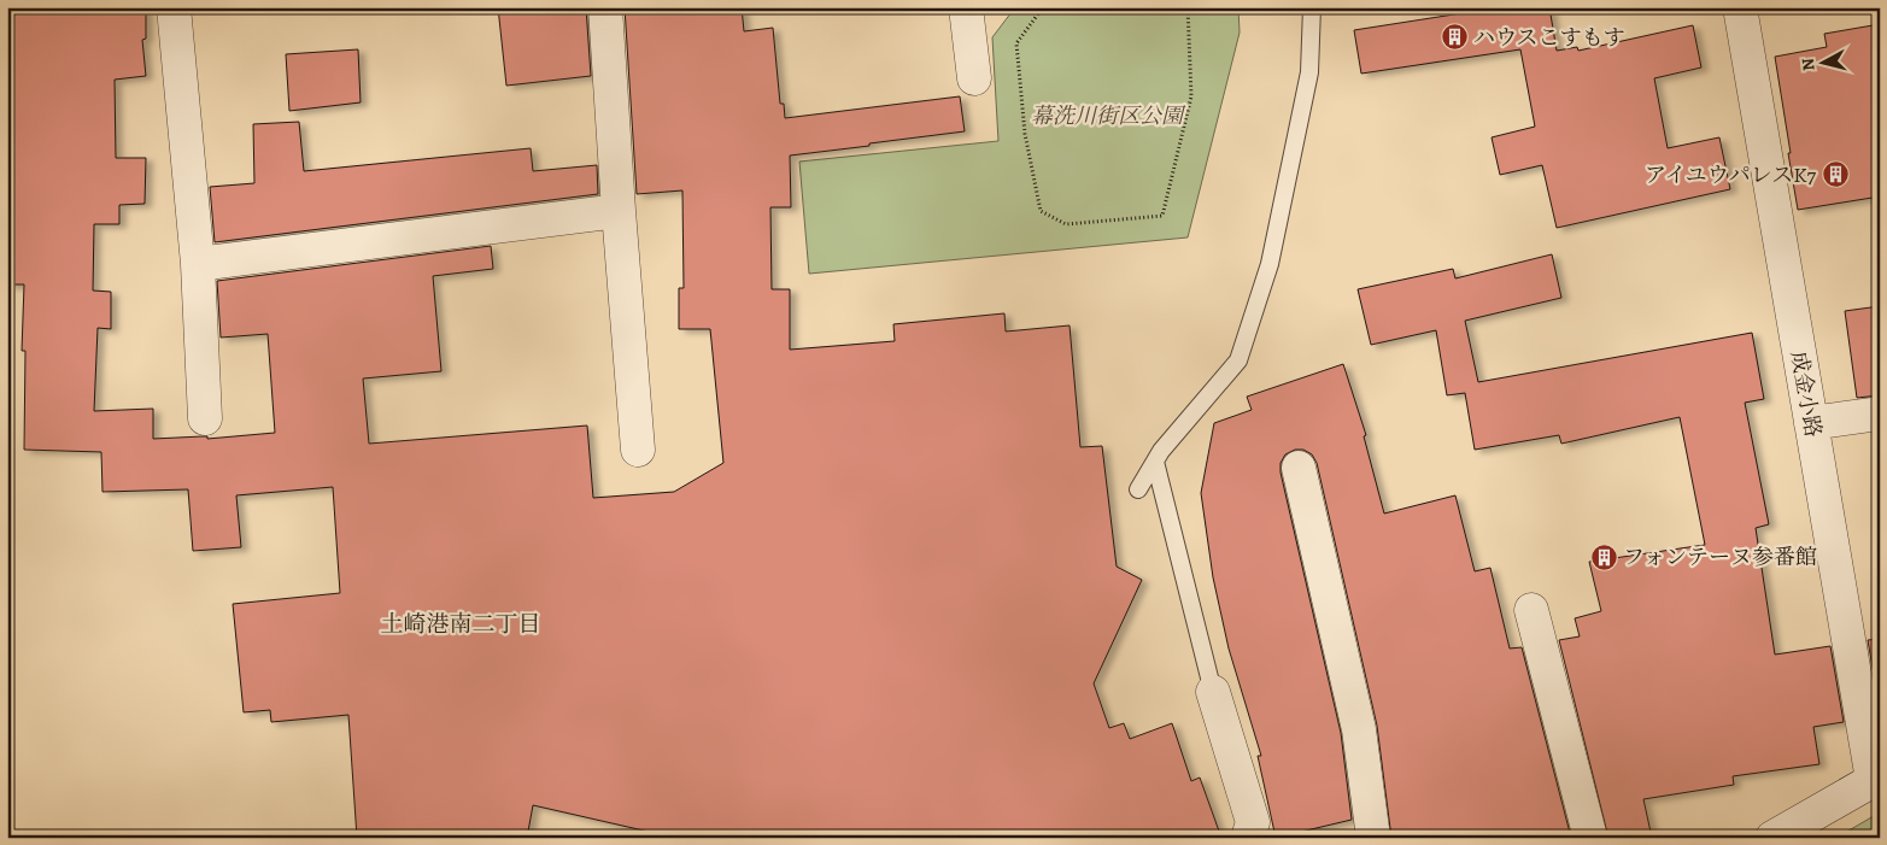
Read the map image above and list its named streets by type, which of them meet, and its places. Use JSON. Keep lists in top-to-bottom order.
{
  "streets": {
    "street": ["成金小路"]
  },
  "districts": ["土崎港南二丁目"],
  "parks": ["幕洗川街区公園"],
  "places": {
    "building": ["ハウスこすもす", "アイユウパレスK7", "フォンテーヌ参番館"]
  },
  "north": "left"
}
